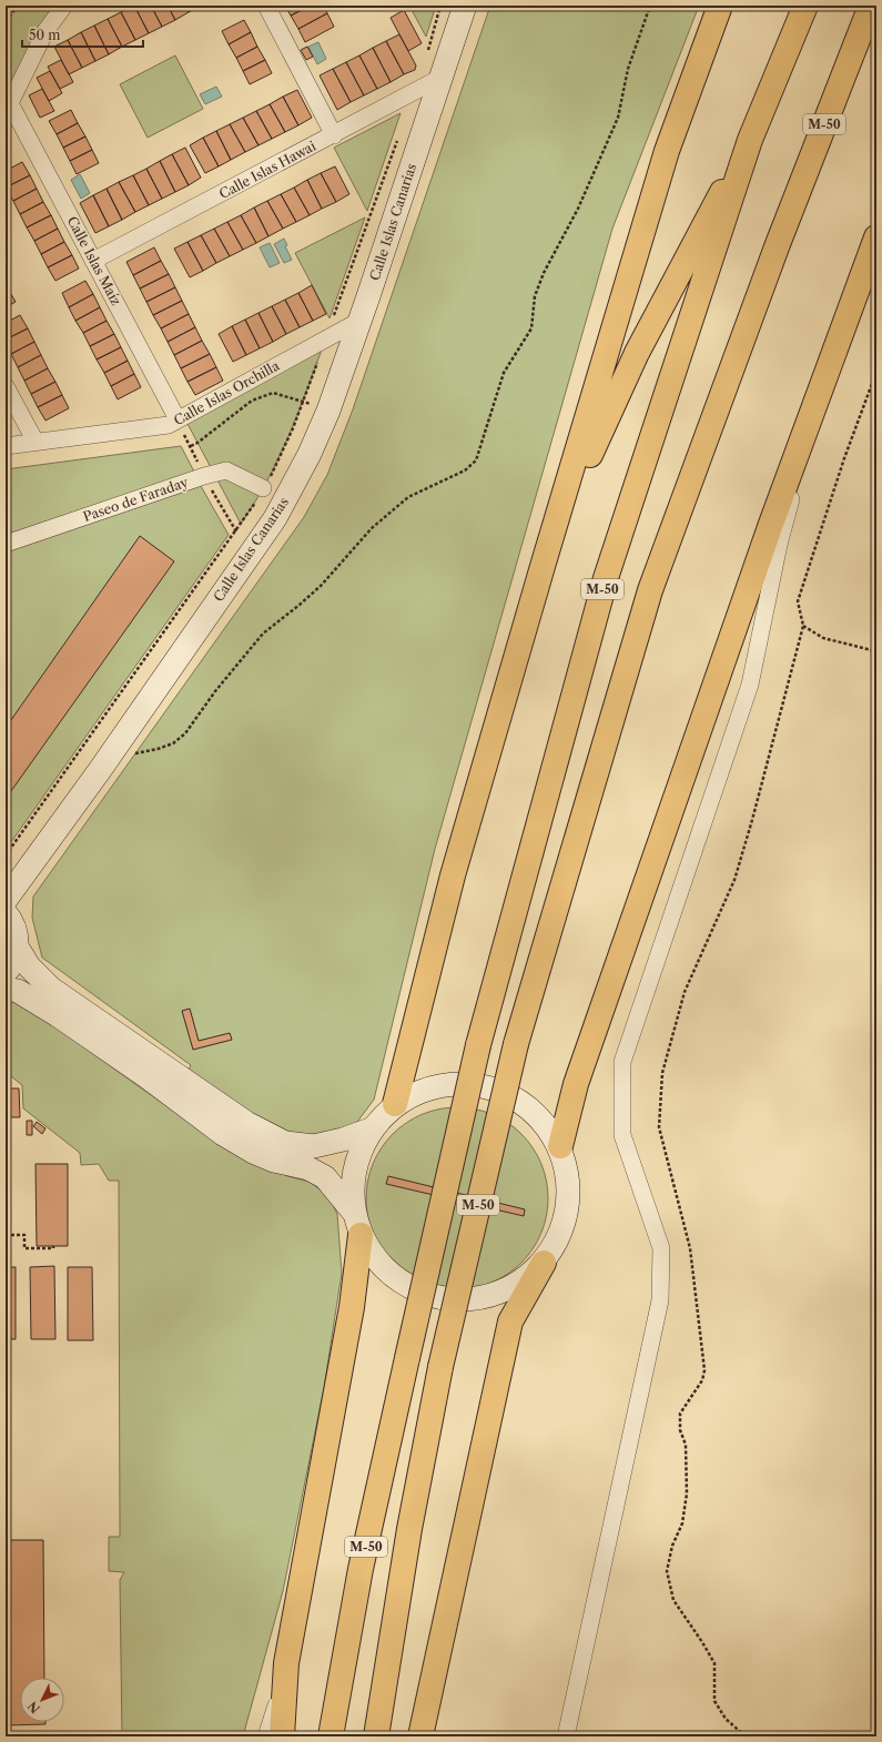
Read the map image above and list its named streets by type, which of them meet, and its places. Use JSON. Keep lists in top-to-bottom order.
{
  "streets": {
    "highway": ["M-50"],
    "street": [
      "Calle Islas Hawai",
      "Calle Islas Canarias",
      "Calle Islas Maíz",
      "Calle Islas Orchilla",
      "Paseo de Faraday"
    ]
  },
  "crossings": [
    ["Calle Islas Hawai", "Calle Islas Canarias"],
    ["Calle Islas Hawai", "Calle Islas Maíz"],
    ["Calle Islas Canarias", "Calle Islas Orchilla"],
    ["Calle Islas Maíz", "Calle Islas Orchilla"]
  ],
  "scale_bar": "50 m",
  "north": "bottom left"
}
